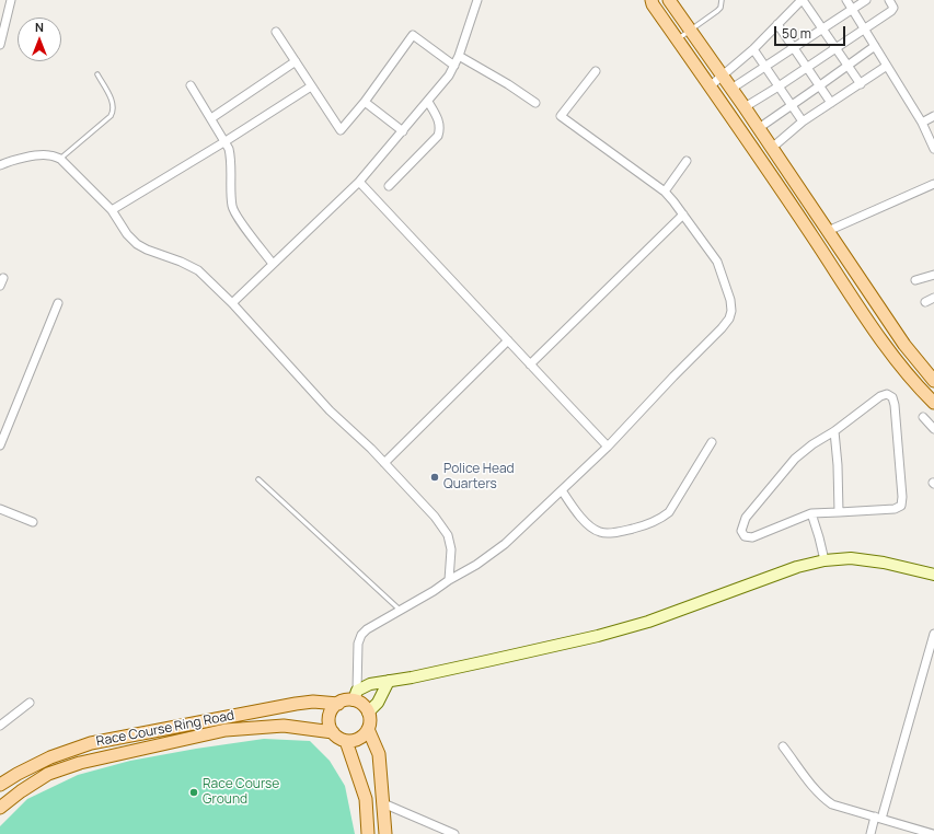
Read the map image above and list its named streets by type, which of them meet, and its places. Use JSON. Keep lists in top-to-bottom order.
{
  "streets": {
    "main road": ["Race Course Ring Road"]
  },
  "places": ["Police Head Quarters", "Race Course Ground"],
  "scale_bar": "50 m",
  "north": "top"
}
